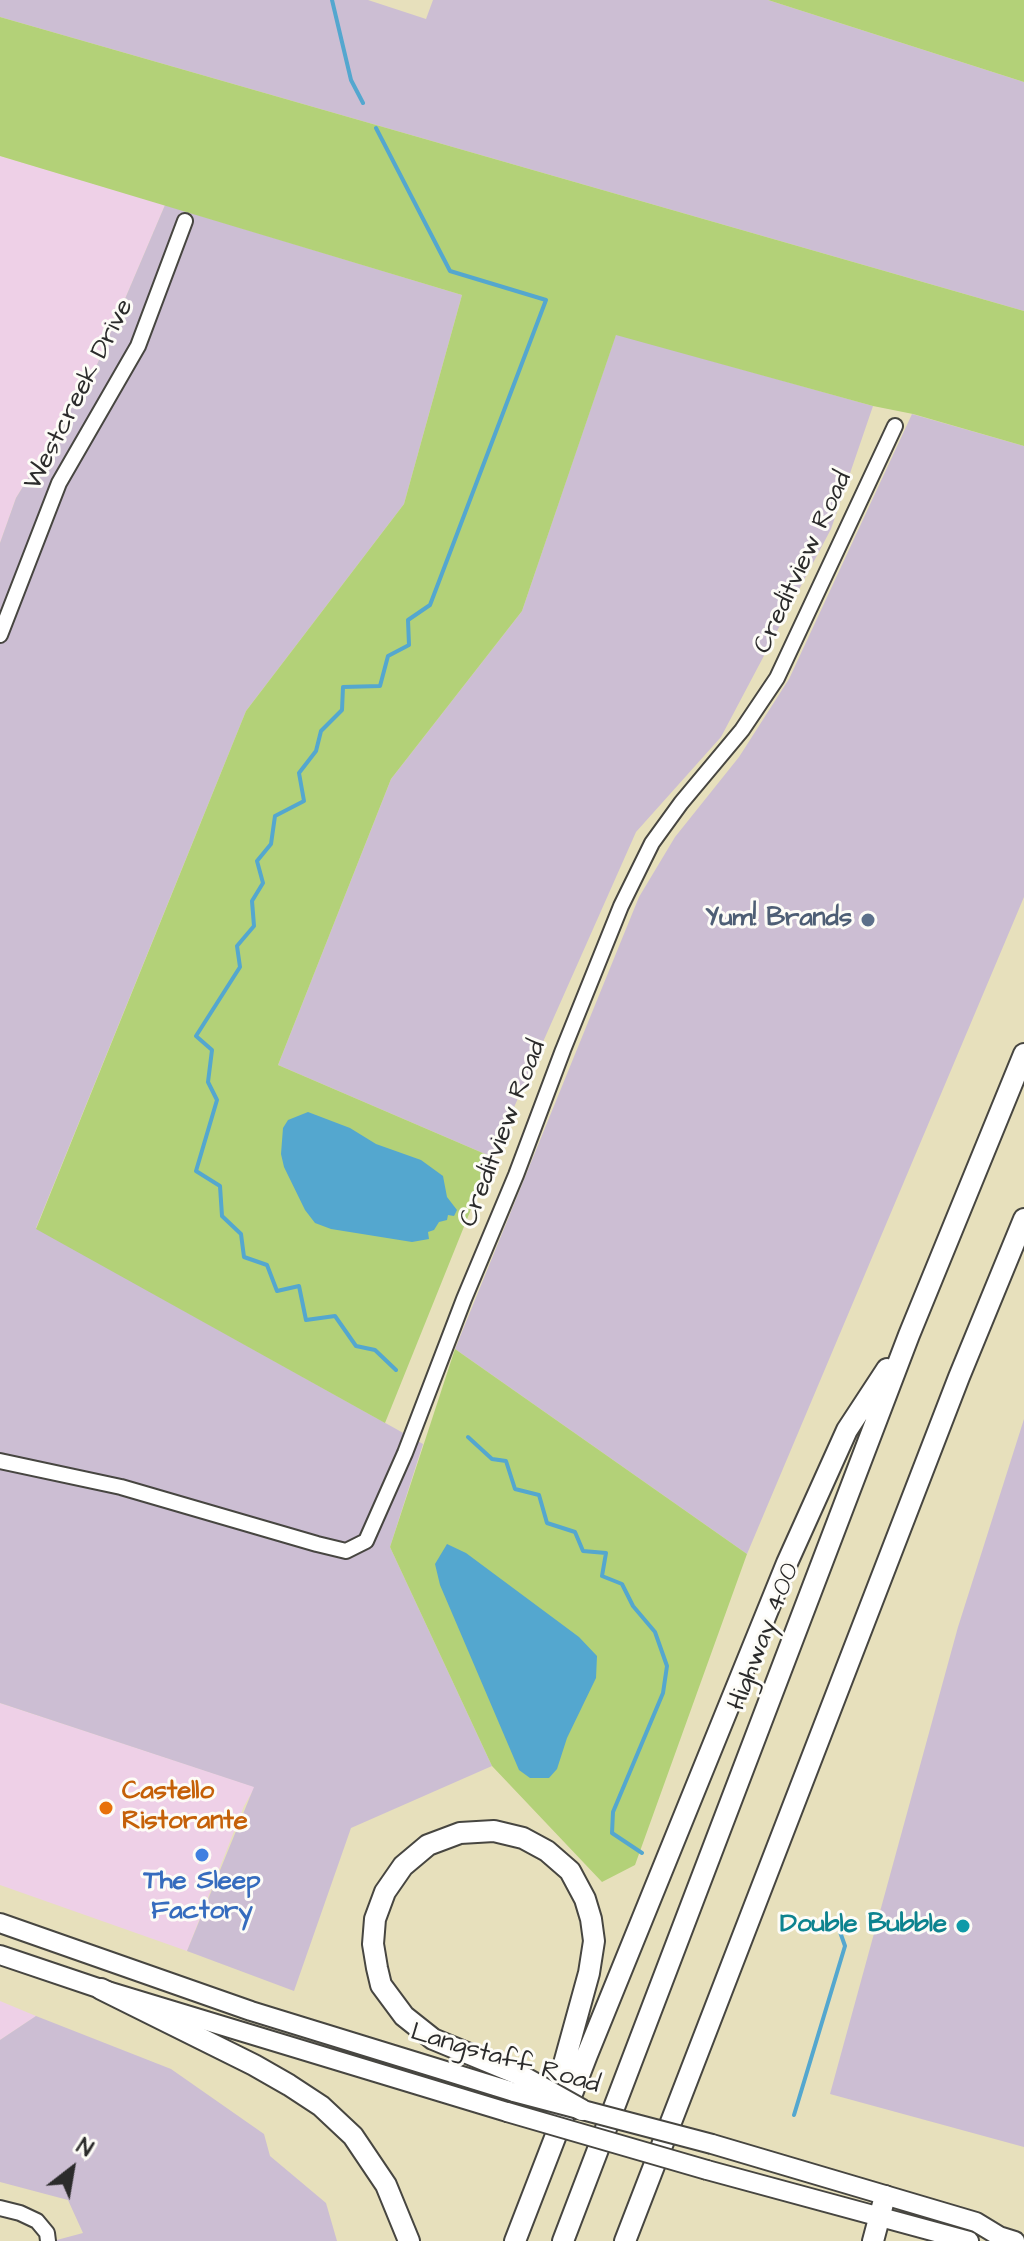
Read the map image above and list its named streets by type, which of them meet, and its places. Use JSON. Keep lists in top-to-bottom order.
{
  "streets": {
    "highway": ["Highway 400"],
    "main road": ["Langstaff Road"],
    "street": ["Westcreek Drive", "Creditview Road"]
  },
  "places": [
    "Yum! Brands",
    "Castello Ristorante",
    "The Sleep Factory",
    "Double Bubble"
  ],
  "north": "top right"
}
